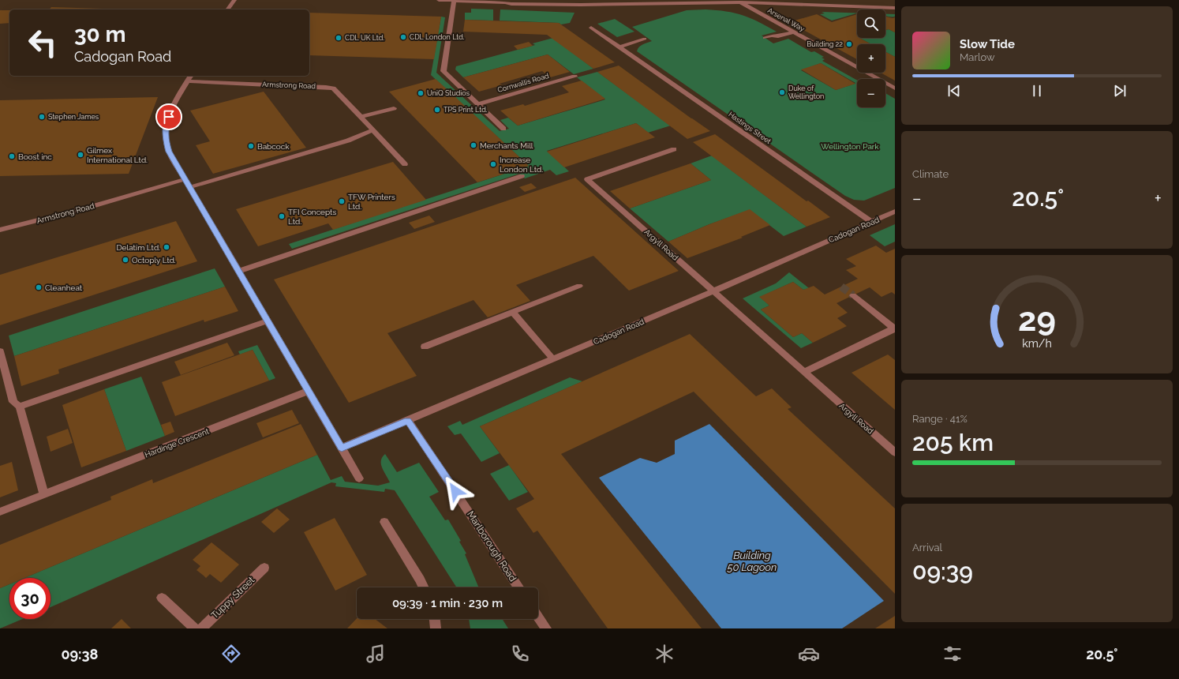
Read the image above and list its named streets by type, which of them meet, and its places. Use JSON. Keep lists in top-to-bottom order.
{
  "streets": {
    "street": [
      "Arsenal Way",
      "Cornwallis Road",
      "Armstrong Road",
      "Hastings Street",
      "Cadogan Road",
      "Argyll Road",
      "Hardinge Crescent",
      "Marlborough Road",
      "Tuppy Street"
    ]
  },
  "crossings": [
    ["Hastings Street", "Cadogan Road"],
    ["Cadogan Road", "Argyll Road"],
    ["Cadogan Road", "Marlborough Road"]
  ],
  "water": ["Building 50 Lagoon"],
  "parks": ["Wellington Park"],
  "places": [
    "CDL London Ltd.",
    "CDL UK Ltd.",
    "Building 22",
    "Duke of Wellington",
    "UniQ Studios",
    "TPS Print Ltd.",
    "Stephen James",
    "Merchants Mill",
    "Babcock",
    "Gilmex International Ltd.",
    "Boost inc",
    "Increase London Ltd.",
    "TFW Printers Ltd.",
    "TFI Concepts Ltd.",
    "Delatim Ltd.",
    "Octoply Ltd.",
    "Cleanheat"
  ],
  "page": {
    "map_buttons": ["+", "−"],
    "turn": ["30 m", "Cadogan Road"],
    "song": ["Slow Tide", "Marlow"],
    "tile": [
      "Climate",
      ["Range · 41%", "205 km"],
      ["Arrival", "09:39"]
    ],
    "heat": ["−", "20.5°", "+"],
    "limit": "30",
    "trip": "09:39 · 1 min · 230 m",
    "tabs": ["09:38", "20.5°"],
    "gauge": ["29", "km/h"]
  }
}
